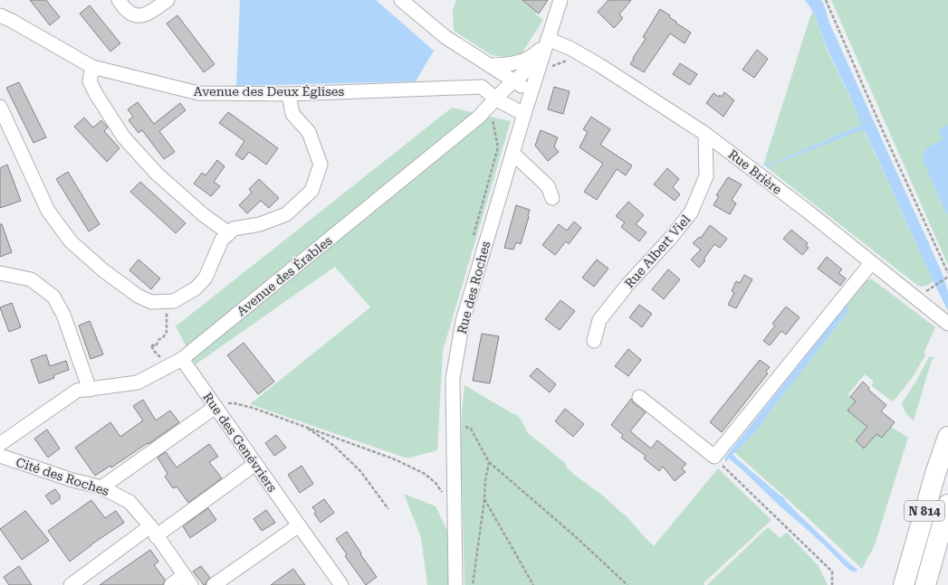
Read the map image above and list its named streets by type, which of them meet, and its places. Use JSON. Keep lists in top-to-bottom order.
{
  "streets": {
    "highway": ["N 814"],
    "street": [
      "Avenue des Deux Églises",
      "Rue Brière",
      "Rue Albert Viel",
      "Avenue des Érables",
      "Rue des Roches",
      "Rue des Genévriers",
      "Cité des Roches"
    ]
  },
  "crossings": [
    ["Avenue des Deux Églises", "Avenue des Érables"],
    ["Avenue des Deux Églises", "Rue des Roches"],
    ["Rue Brière", "Rue Albert Viel"],
    ["Rue Brière", "Rue des Roches"],
    ["Avenue des Érables", "Rue des Roches"],
    ["Avenue des Érables", "Rue des Genévriers"]
  ]
}
